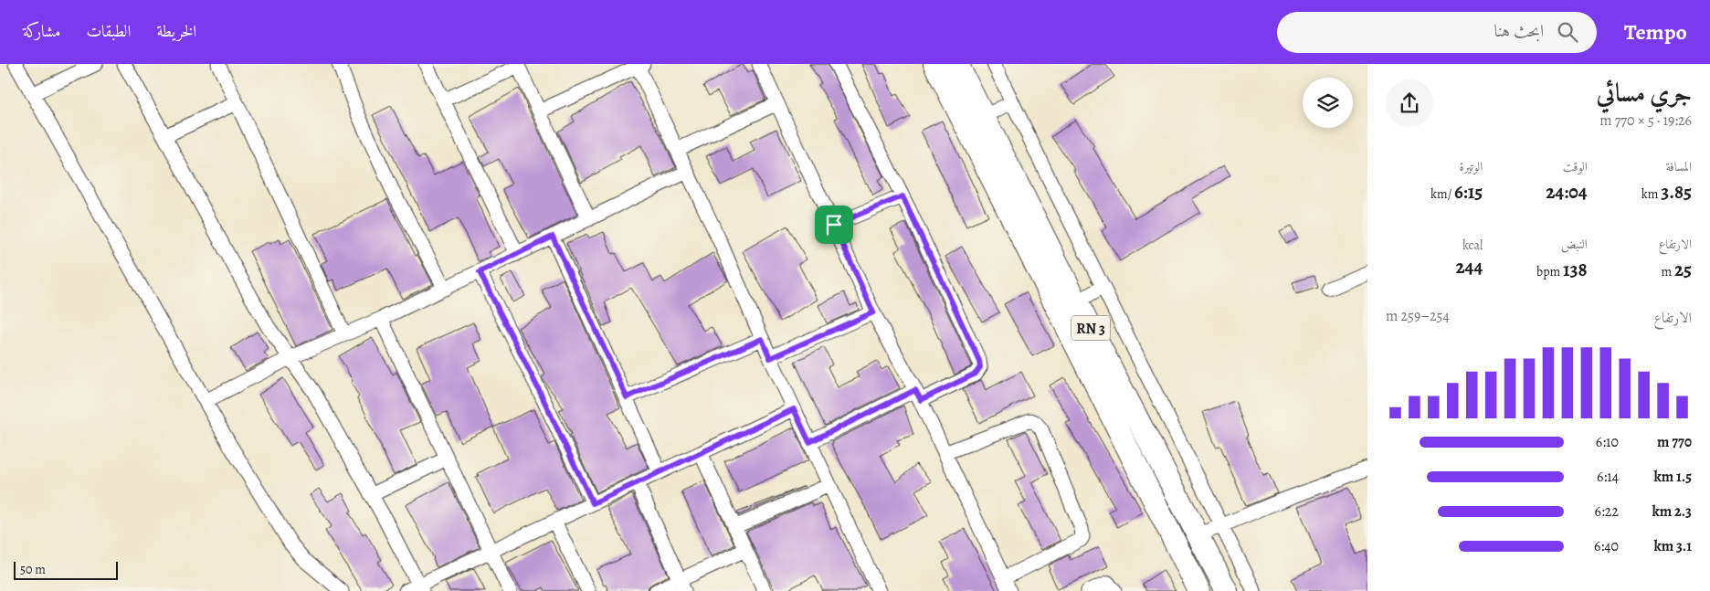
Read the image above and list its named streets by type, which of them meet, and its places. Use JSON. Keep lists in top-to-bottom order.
{
  "streets": {
    "highway": ["RN 3"]
  },
  "scale_bar": "50 m",
  "page": {
    "header": "Tempo",
    "search": "ابحث هنا",
    "nav": ["الخريطة", "الطبقات", "مشاركة"],
    "heading": ["جري مسائي", "19:26 · 5 × 770 m"],
    "stats": [
      ["المسافة", "3.85 km"],
      ["الوقت", "24:04"],
      ["الوتيرة", "6:15 /km"],
      ["الارتفاع", "25 m"],
      ["النبض", "138 bpm"],
      ["kcal", "244"]
    ],
    "chart": ["الارتفاع", "254–259 m"],
    "list": [
      {
        "name": "770 m",
        "note": "6:10"
      },
      {
        "name": "1.5 km",
        "note": "6:14"
      },
      {
        "name": "2.3 km",
        "note": "6:22"
      },
      {
        "name": "3.1 km",
        "note": "6:40"
      }
    ],
    "scale": "50 m"
  }
}
